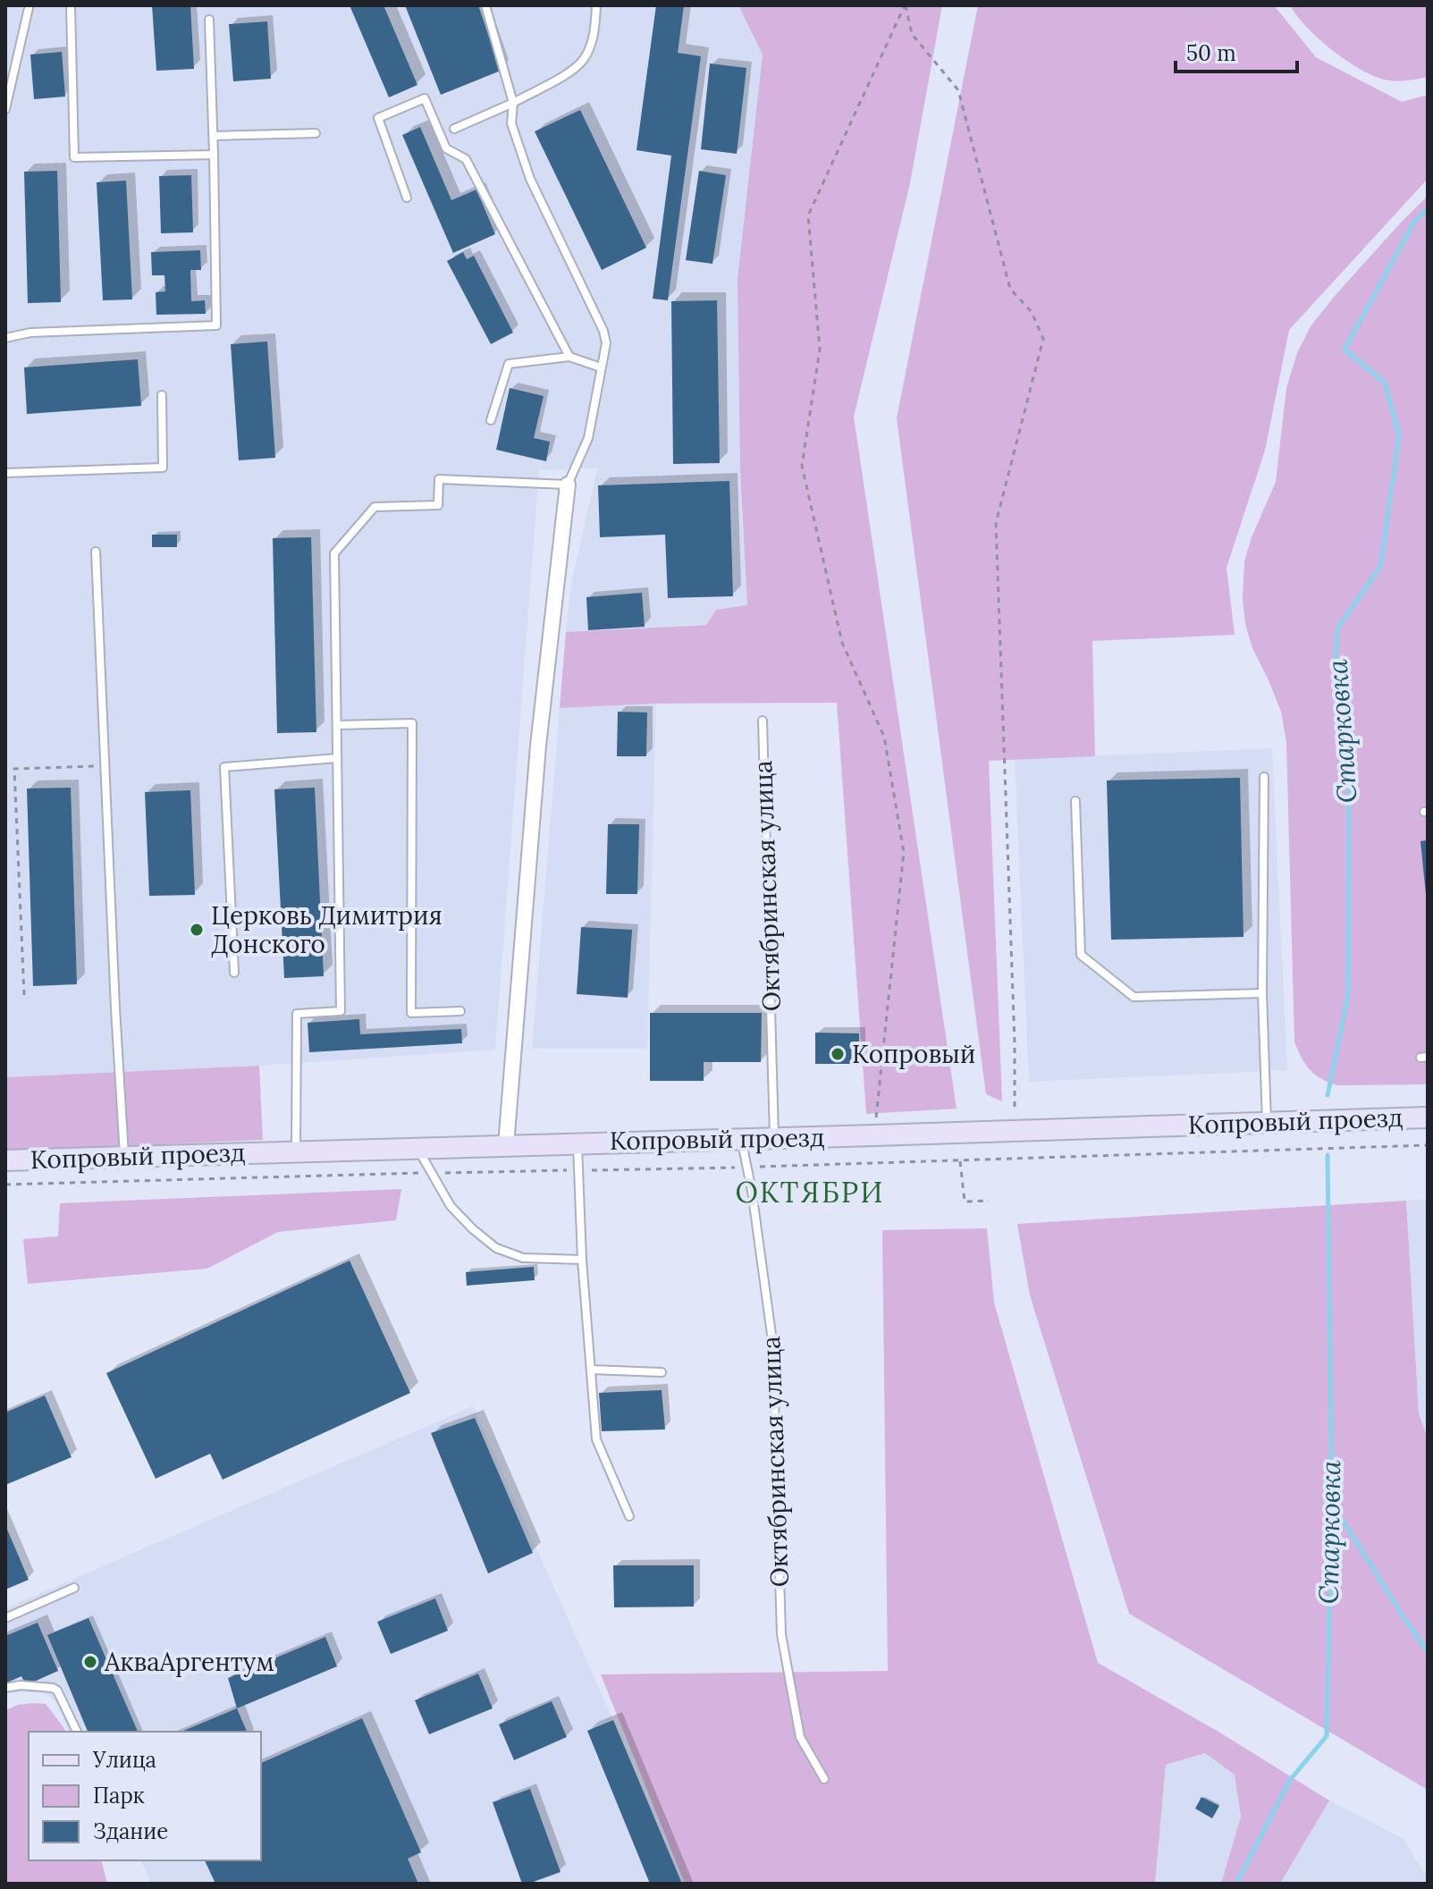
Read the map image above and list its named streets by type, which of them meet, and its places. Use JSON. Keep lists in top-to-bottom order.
{
  "streets": {
    "main road": ["Копровый проезд"],
    "lane": ["Октябринская улица"]
  },
  "crossings": [
    ["Октябринская улица", "Копровый проезд"]
  ],
  "districts": ["ОКТЯБРИ"],
  "water": ["Старковка"],
  "places": ["Церковь Димитрия Донского", "Копровый", "АкваАргентум"],
  "legend": ["Улица", "Парк", "Здание"],
  "scale_bar": "50 m"
}
